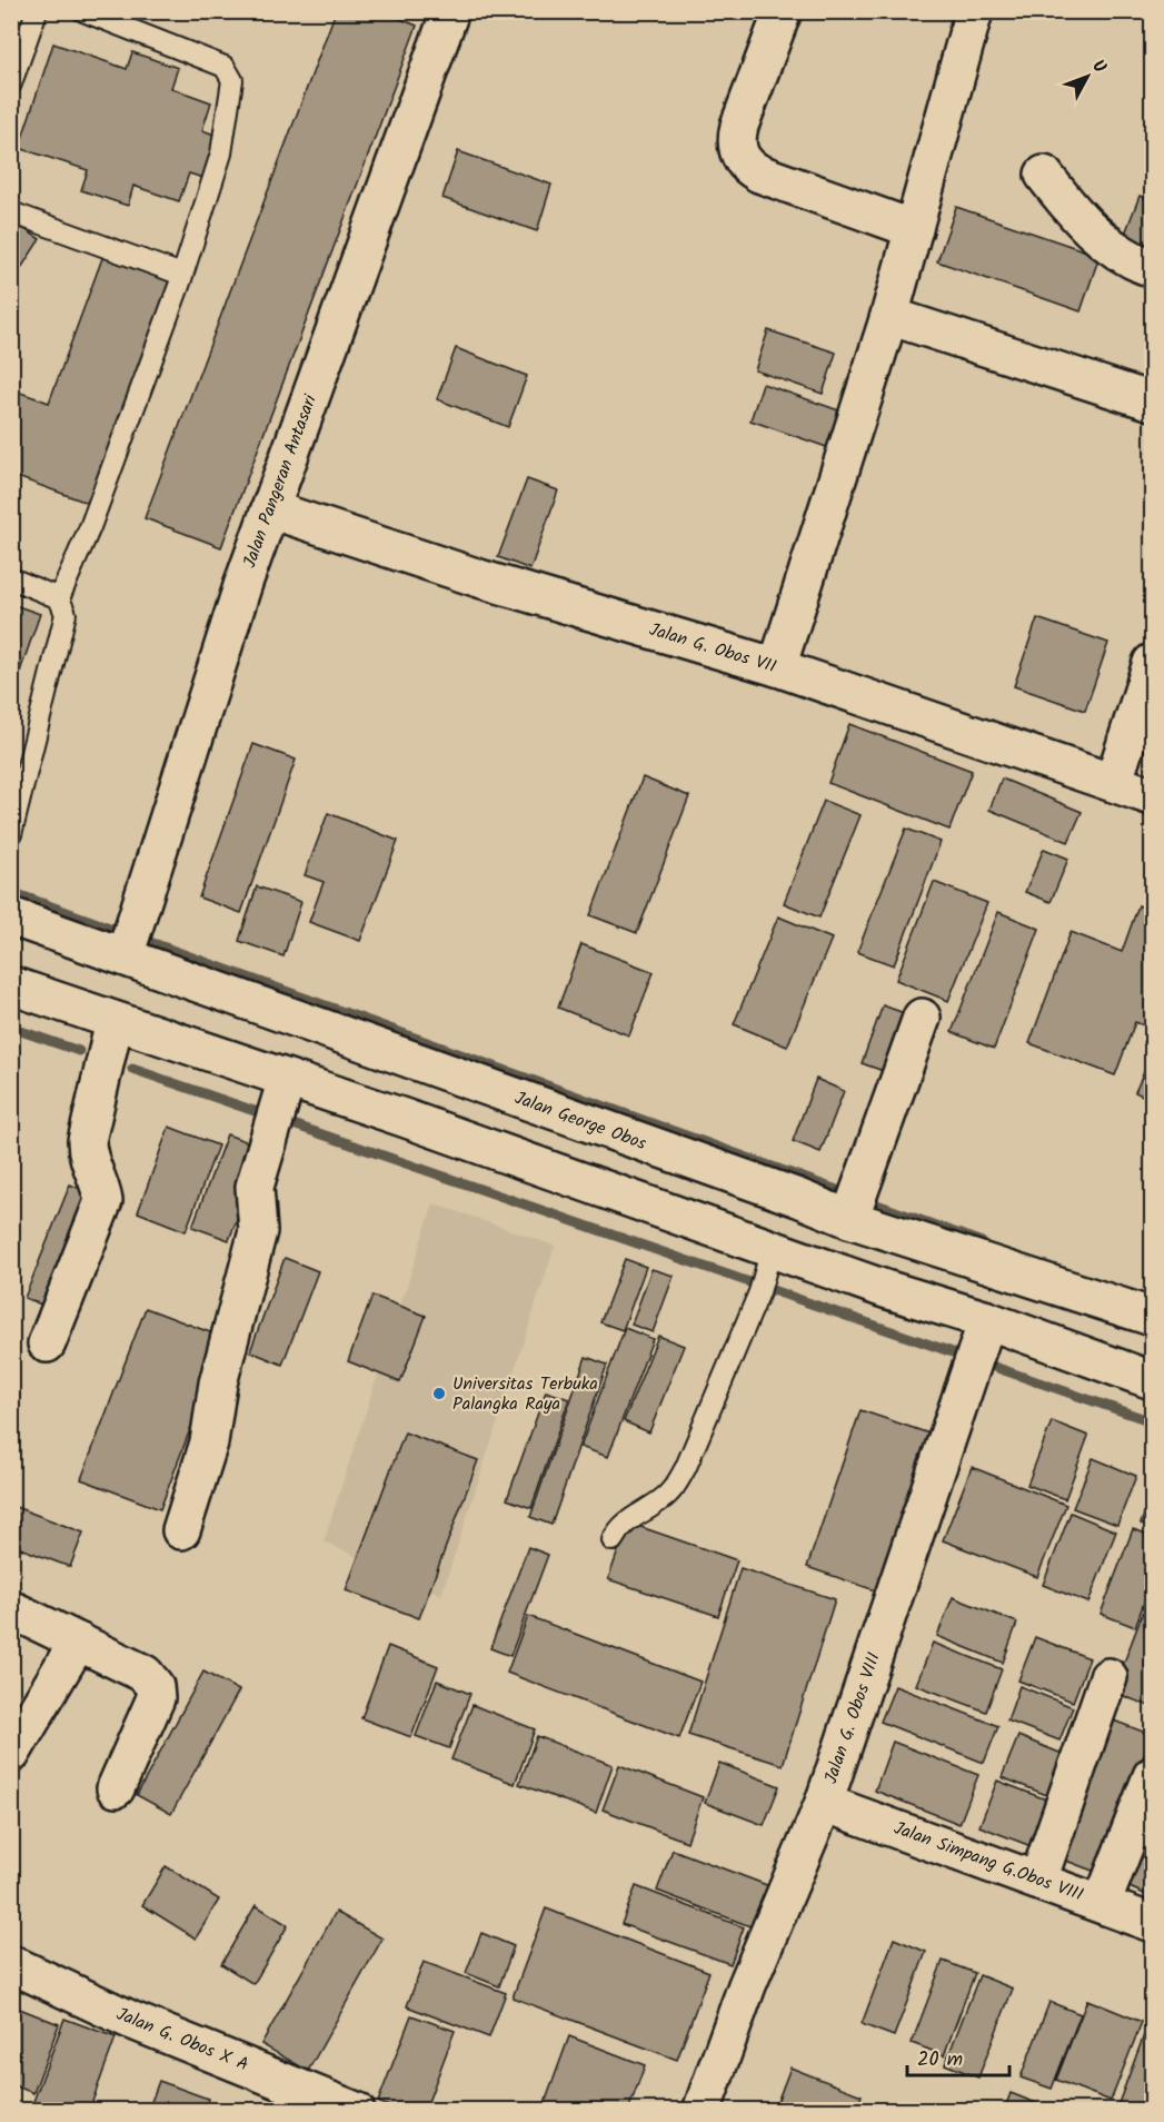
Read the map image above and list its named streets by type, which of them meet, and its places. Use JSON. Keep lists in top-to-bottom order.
{
  "streets": {
    "street": [
      "Jalan Pangeran Antasari",
      "Jalan G. Obos VII",
      "Jalan George Obos",
      "Jalan G. Obos VIII",
      "Jalan Simpang G.Obos VIII",
      "Jalan G. Obos X A"
    ]
  },
  "crossings": [
    ["Jalan Pangeran Antasari", "Jalan G. Obos VII"],
    ["Jalan Pangeran Antasari", "Jalan George Obos"],
    ["Jalan G. Obos VIII", "Jalan Simpang G.Obos VIII"]
  ],
  "places": ["Universitas Terbuka Palangka Raya"],
  "scale_bar": "20 m",
  "north": "top right"
}
